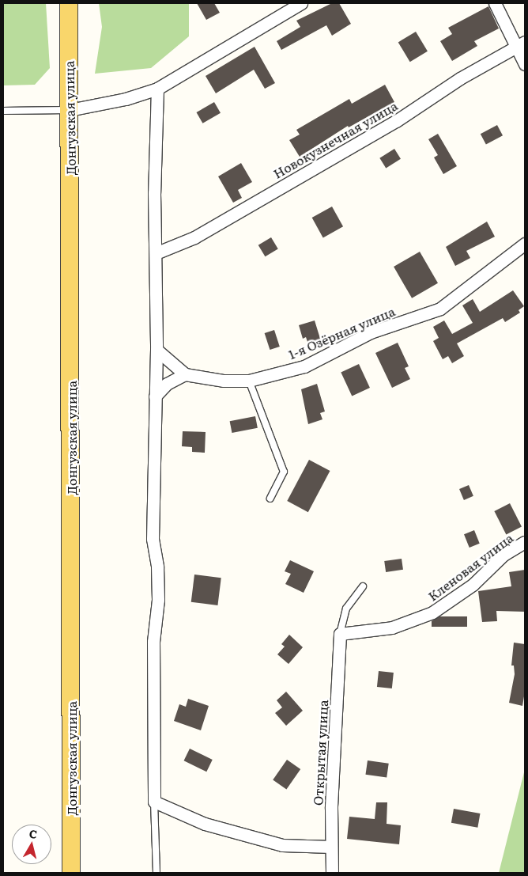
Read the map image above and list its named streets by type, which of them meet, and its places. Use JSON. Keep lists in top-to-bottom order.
{
  "streets": {
    "main road": ["Донгузская улица"],
    "street": [
      "Новокузнечная улица",
      "1-я Озёрная улица",
      "Кленовая улица",
      "Открытая улица"
    ]
  },
  "crossings": [
    ["Кленовая улица", "Открытая улица"]
  ],
  "north": "top"
}
